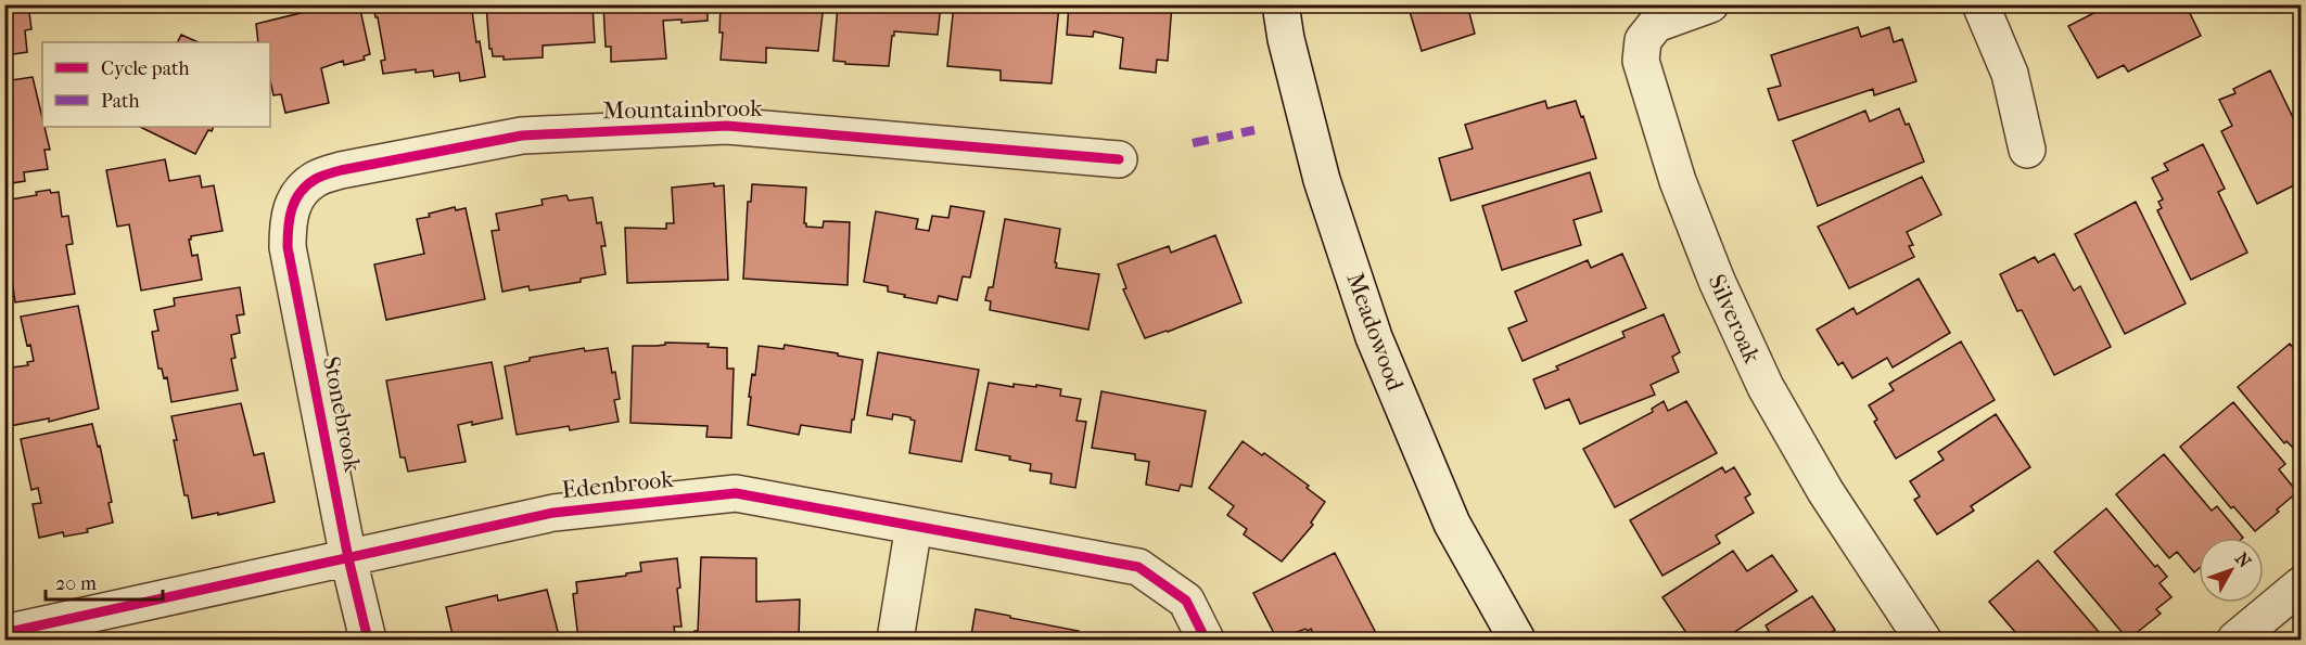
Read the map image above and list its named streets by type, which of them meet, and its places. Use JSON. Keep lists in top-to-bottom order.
{
  "streets": {
    "street": [
      "Mountainbrook",
      "Silveroak",
      "Meadowood",
      "Stonebrook",
      "Edenbrook"
    ]
  },
  "crossings": [
    ["Mountainbrook", "Stonebrook"],
    ["Stonebrook", "Edenbrook"]
  ],
  "legend": ["Cycle path", "Path"],
  "scale_bar": "20 m",
  "north": "top right"
}
